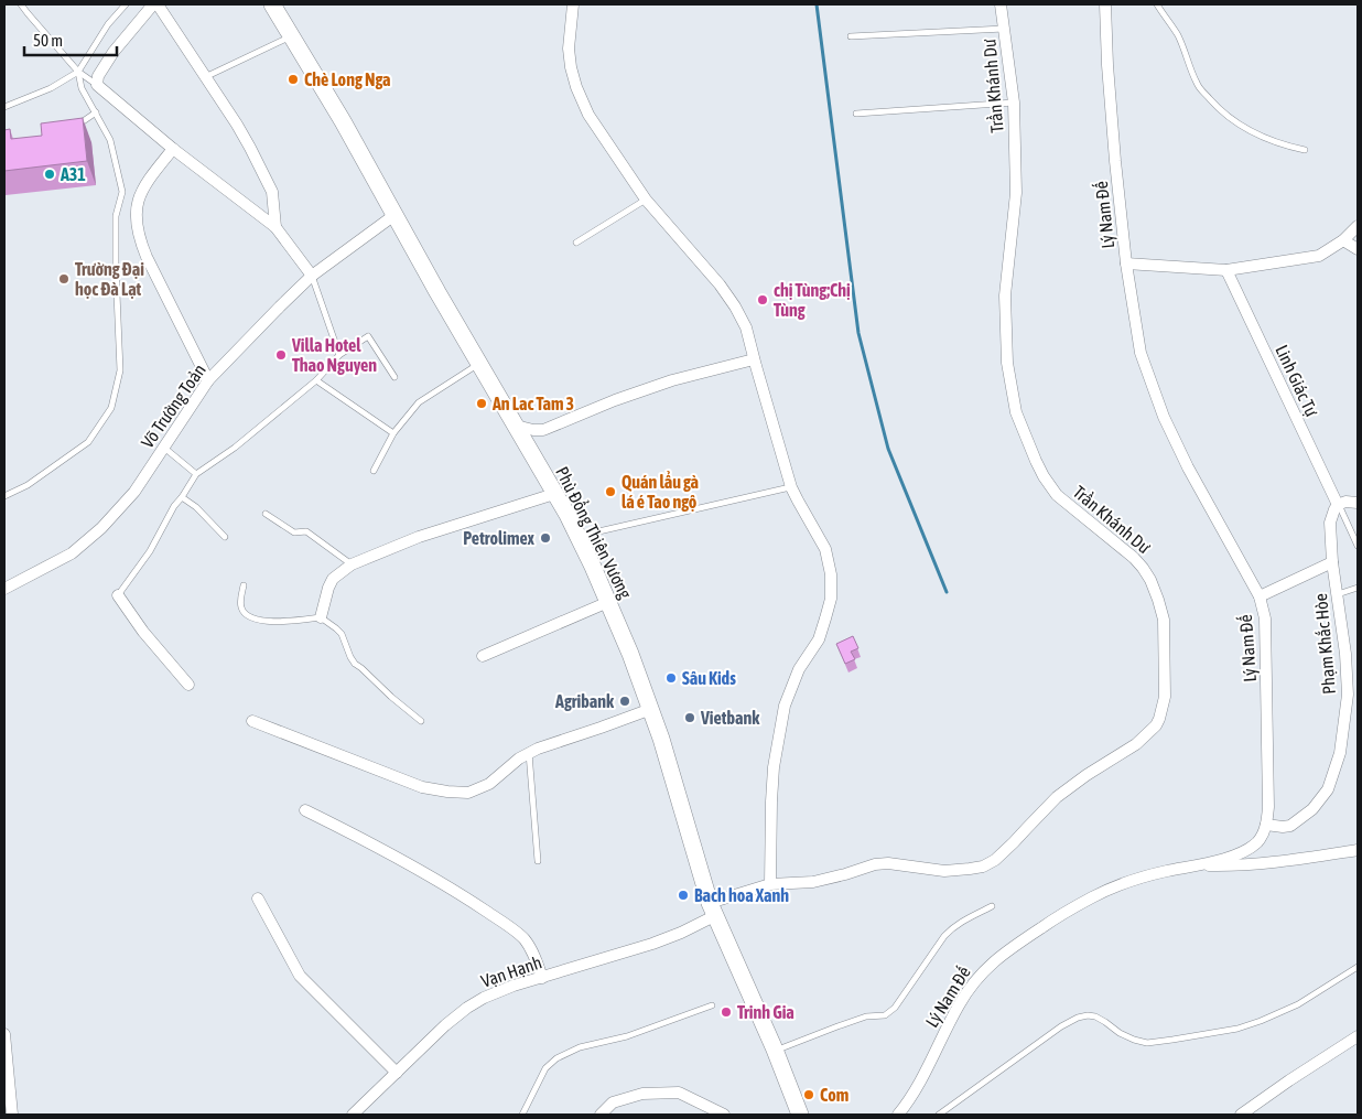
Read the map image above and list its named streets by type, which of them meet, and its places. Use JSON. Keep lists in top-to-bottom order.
{
  "streets": {
    "main road": ["Phù Đổng Thiên Vương"],
    "street": [
      "Trần Khánh Dư",
      "Lý Nam Đế",
      "Linh Giác Tự",
      "Võ Trường Toản",
      "Phạm Khắc Hòe",
      "Vạn Hạnh"
    ]
  },
  "crossings": [
    ["Trần Khánh Dư", "Phù Đổng Thiên Vương"],
    ["Trần Khánh Dư", "Vạn Hạnh"],
    ["Lý Nam Đế", "Phạm Khắc Hòe"],
    ["Linh Giác Tự", "Phạm Khắc Hòe"],
    ["Võ Trường Toản", "Phù Đổng Thiên Vương"],
    ["Phù Đổng Thiên Vương", "Vạn Hạnh"]
  ],
  "places": [
    "Chè Long Nga",
    "A31",
    "Trường Đại học Đà Lạt",
    "chị Tùng;Chị Tùng",
    "Villa Hotel Thao Nguyen",
    "An Lac Tam 3",
    "Quán lẩu gà lá é Tao ngộ",
    "Petrolimex",
    "Sâu Kids",
    "Agribank",
    "Vietbank",
    "Bach hoa Xanh",
    "Trinh Gia",
    "Com"
  ],
  "scale_bar": "50 m"
}
